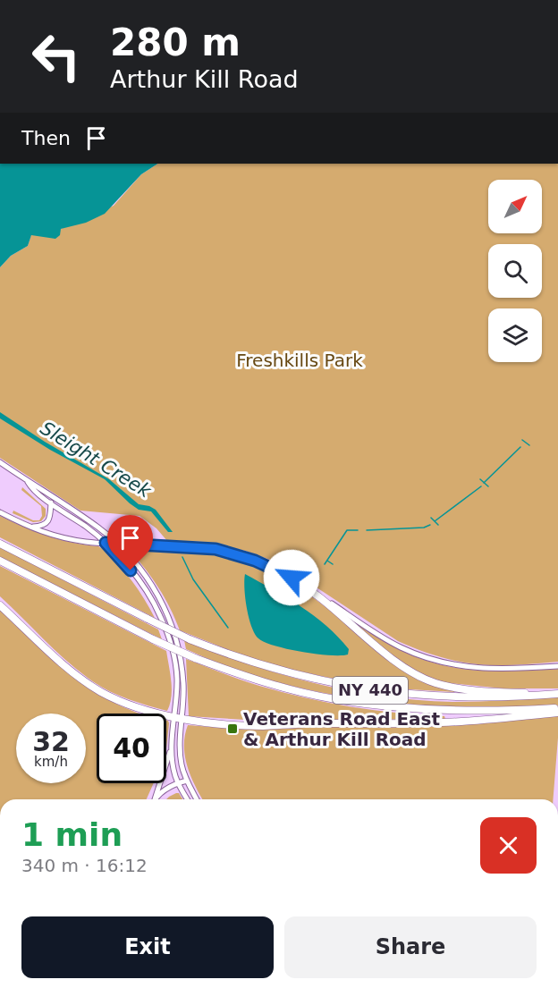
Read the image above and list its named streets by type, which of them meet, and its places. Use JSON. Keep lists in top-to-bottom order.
{
  "streets": {
    "highway": ["NY 440"]
  },
  "water": ["Sleight Creek"],
  "parks": ["Freshkills Park"],
  "places": {
    "transit": ["Veterans Road East & Arthur Kill Road"]
  },
  "north": "top right",
  "page": {
    "turn": ["280 m", "Arthur Kill Road"],
    "then": "Then",
    "speed": "32 km/h",
    "limit": "40",
    "heading": ["1 min", "340 m · 16:12"],
    "buttons": ["Exit", "Share"]
  }
}
